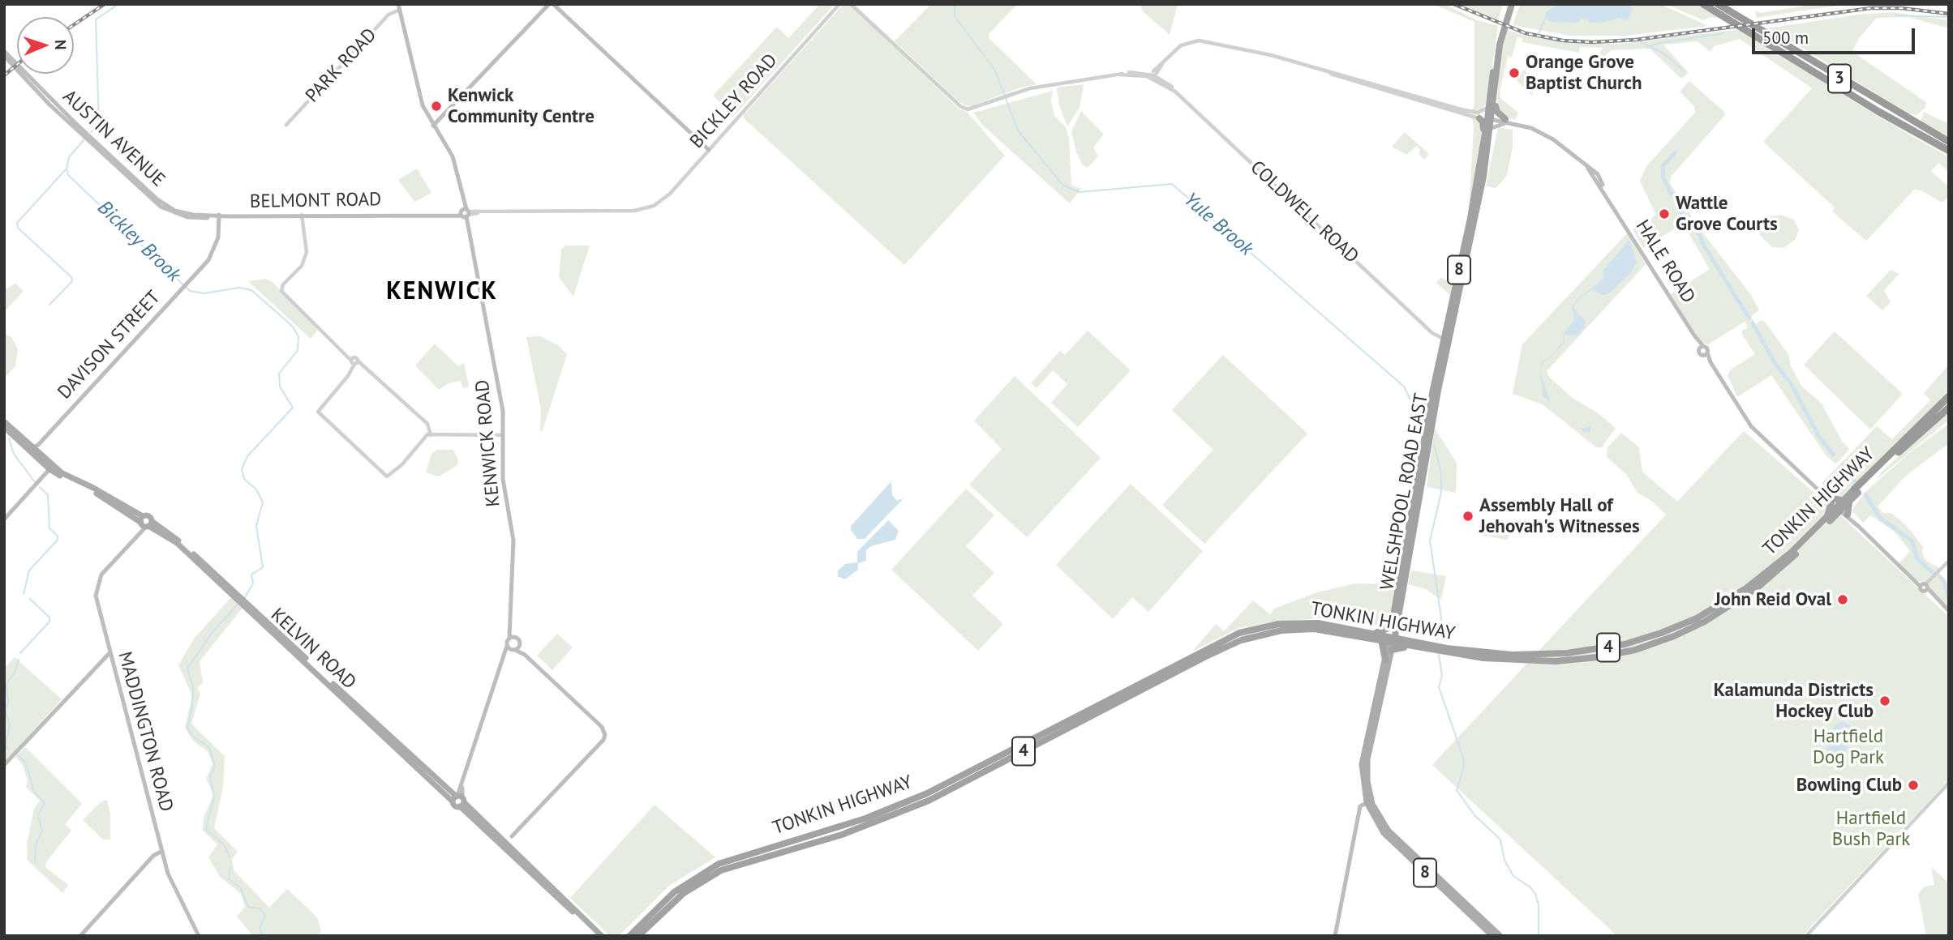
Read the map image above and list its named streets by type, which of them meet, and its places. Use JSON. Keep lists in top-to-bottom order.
{
  "streets": {
    "highway": [
      "3",
      "8",
      "WELSHPOOL ROAD EAST",
      "TONKIN HIGHWAY",
      "4"
    ],
    "main road": [
      "AUSTIN AVENUE",
      "BELMONT ROAD",
      "HALE ROAD",
      "DAVISON STREET",
      "KENWICK ROAD",
      "KELVIN ROAD",
      "MADDINGTON ROAD"
    ],
    "street": ["PARK ROAD", "BICKLEY ROAD", "COLDWELL ROAD"]
  },
  "crossings": [
    ["PARK ROAD", "KENWICK ROAD"],
    ["BICKLEY ROAD", "BELMONT ROAD"],
    ["AUSTIN AVENUE", "BELMONT ROAD"],
    ["AUSTIN AVENUE", "DAVISON STREET"],
    ["BELMONT ROAD", "DAVISON STREET"],
    ["BELMONT ROAD", "KENWICK ROAD"],
    ["COLDWELL ROAD", "WELSHPOOL ROAD EAST"],
    ["HALE ROAD", "WELSHPOOL ROAD EAST"],
    ["8", "WELSHPOOL ROAD EAST"],
    ["DAVISON STREET", "KELVIN ROAD"],
    ["WELSHPOOL ROAD EAST", "TONKIN HIGHWAY"],
    ["KELVIN ROAD", "MADDINGTON ROAD"]
  ],
  "districts": ["KENWICK"],
  "water": ["Yule Brook", "Bickley Brook"],
  "parks": ["Hartfield Dog Park", "Hartfield Bush Park"],
  "places": [
    "Orange Grove Baptist Church",
    "Kenwick Community Centre",
    "Wattle Grove Courts",
    "Assembly Hall of Jehovah's Witnesses",
    "John Reid Oval",
    "Kalamunda Districts Hockey Club",
    "Bowling Club"
  ],
  "scale_bar": "500 m",
  "north": "right"
}
